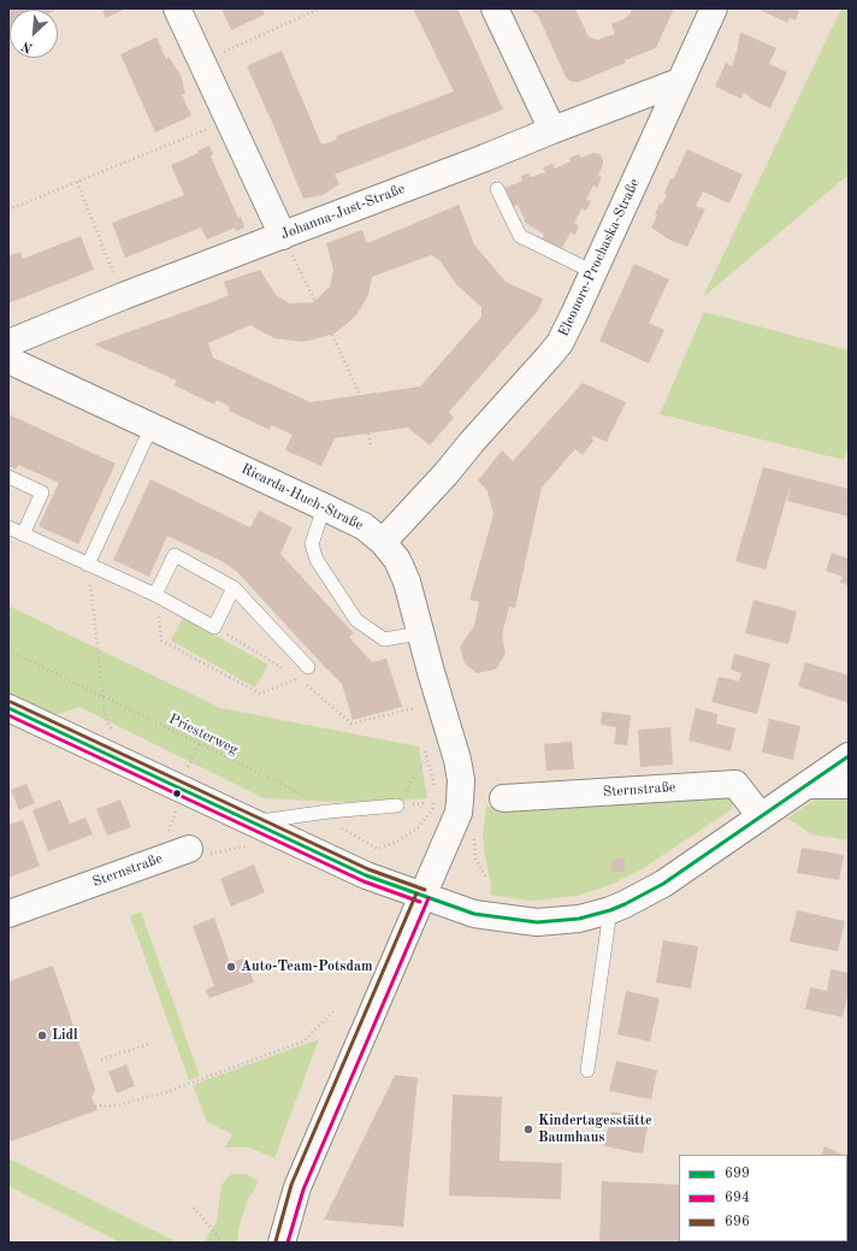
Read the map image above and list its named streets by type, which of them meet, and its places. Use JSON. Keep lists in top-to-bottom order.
{
  "streets": {
    "street": [
      "Johanna-Just-Straße",
      "Eleonore-Prochaska-Straße",
      "Ricarda-Huch-Straße",
      "Sternstraße"
    ],
    "path": ["Priesterweg"]
  },
  "crossings": [
    ["Johanna-Just-Straße", "Eleonore-Prochaska-Straße"],
    ["Eleonore-Prochaska-Straße", "Ricarda-Huch-Straße"]
  ],
  "places": ["Auto-Team-Potsdam", "Lidl", "Kindertagesstätte Baumhaus"],
  "lines": ["transit line 696", "transit line 699", "transit line 694"],
  "legend": ["699", "694", "696"],
  "north": "bottom left"
}
